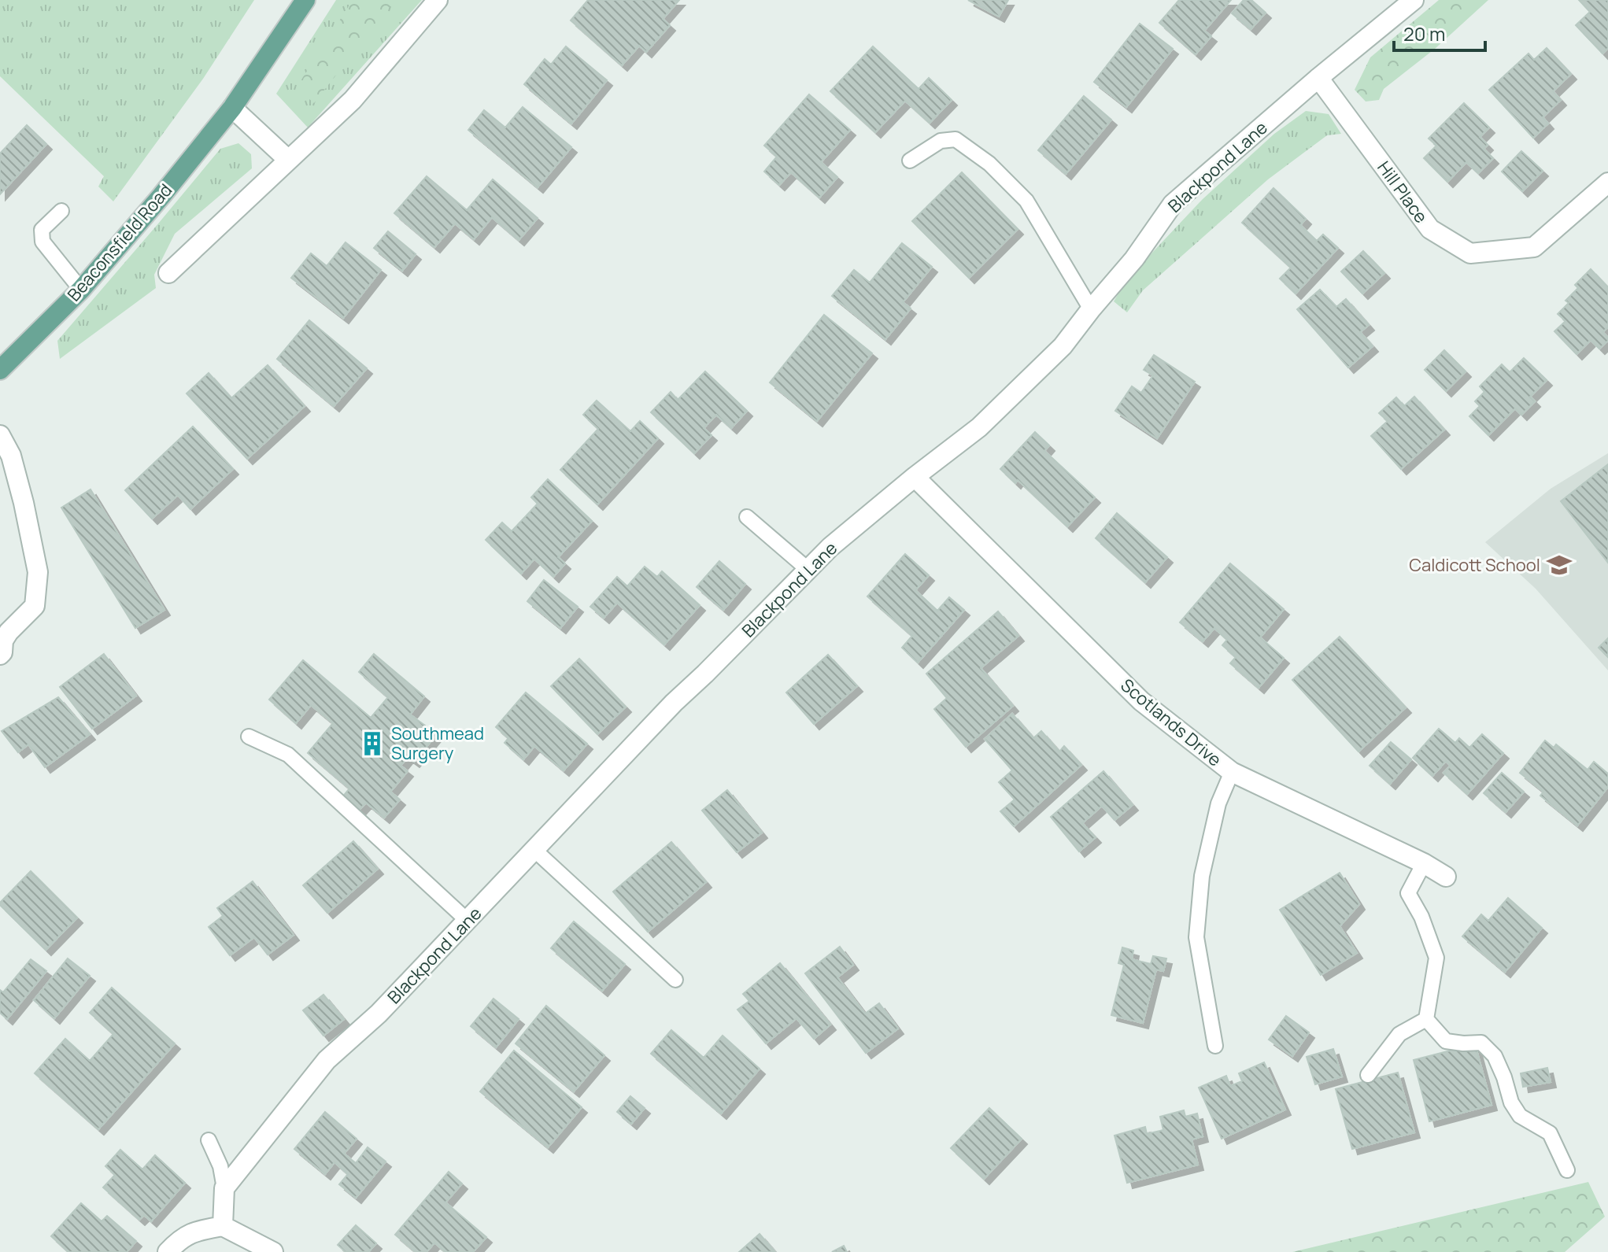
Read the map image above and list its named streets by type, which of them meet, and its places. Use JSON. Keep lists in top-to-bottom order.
{
  "streets": {
    "main road": ["Beaconsfield Road"],
    "street": ["Blackpond Lane", "Hill Place", "Scotlands Drive"]
  },
  "crossings": [
    ["Blackpond Lane", "Hill Place"],
    ["Blackpond Lane", "Scotlands Drive"]
  ],
  "places": {
    "school or university": ["Caldicott School"],
    "building": ["Southmead Surgery"]
  },
  "scale_bar": "20 m"
}
